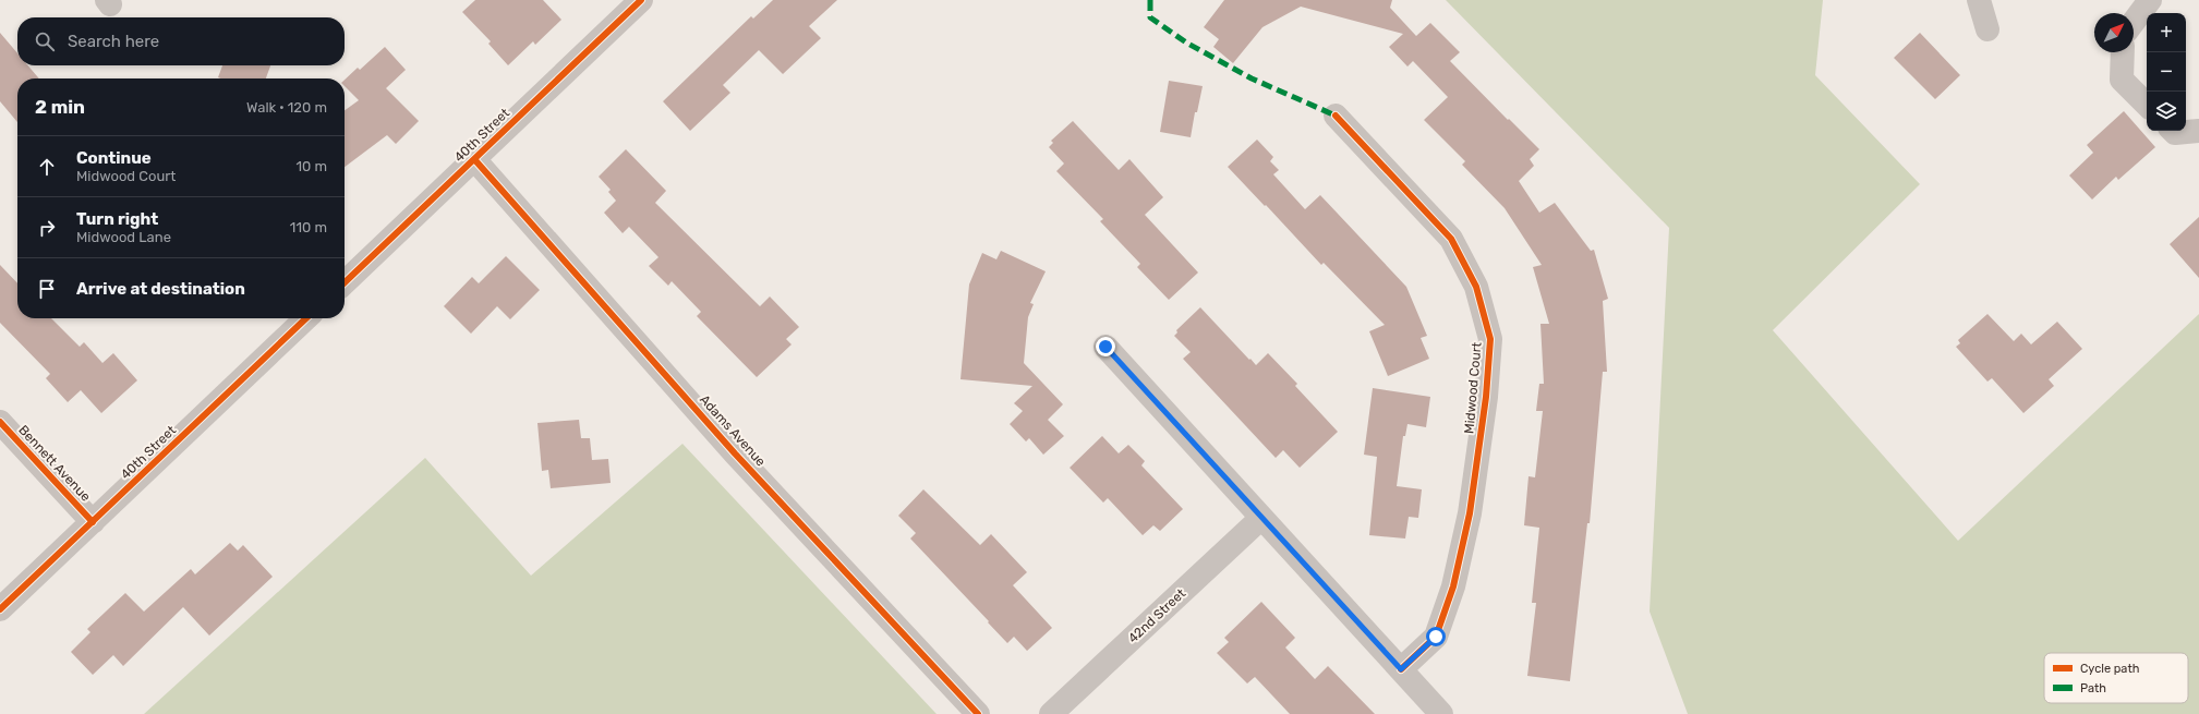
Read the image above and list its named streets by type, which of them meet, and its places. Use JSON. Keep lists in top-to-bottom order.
{
  "streets": {
    "street": [
      "40th Street",
      "Midwood Court",
      "Adams Avenue",
      "Bennett Avenue",
      "42nd Street"
    ]
  },
  "crossings": [
    ["40th Street", "Adams Avenue"],
    ["40th Street", "Bennett Avenue"]
  ],
  "legend": ["Cycle path", "Path"],
  "north": "top right",
  "page": {
    "map_buttons": ["+", "−"],
    "search": "Search here",
    "heading": ["2 min", "Walk · 120 m"],
    "list": [
      ["Continue", "Midwood Court", "10 m"],
      ["Turn right", "Midwood Lane", "110 m"],
      "Arrive at destination"
    ]
  }
}
